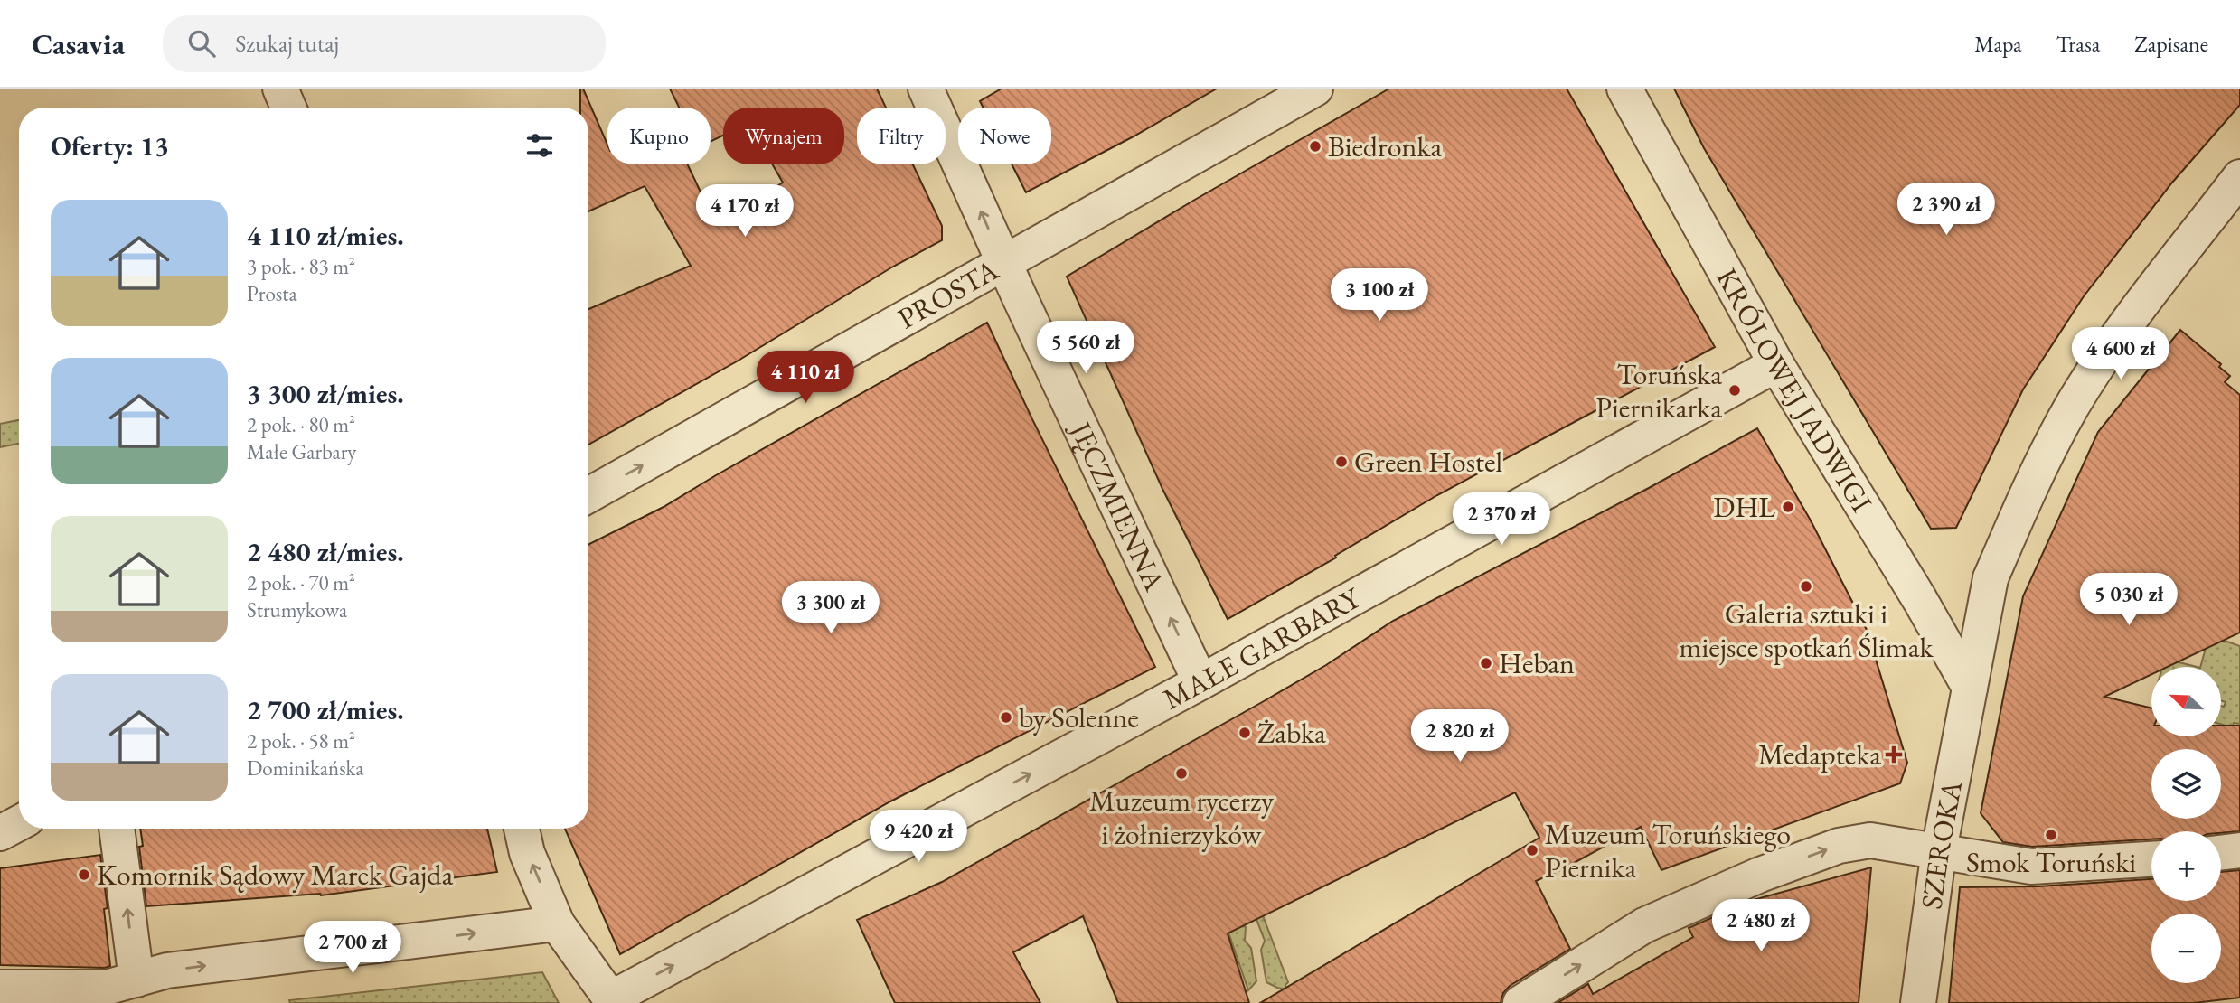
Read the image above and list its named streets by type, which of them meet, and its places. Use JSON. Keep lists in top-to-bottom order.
{
  "streets": {
    "street": [
      "PROSTA",
      "KRÓLOWEJ JADWIGI",
      "JĘCZMIENNA",
      "MAŁE GARBARY",
      "SZEROKA"
    ]
  },
  "crossings": [
    ["PROSTA", "JĘCZMIENNA"],
    ["KRÓLOWEJ JADWIGI", "MAŁE GARBARY"],
    ["KRÓLOWEJ JADWIGI", "SZEROKA"],
    ["JĘCZMIENNA", "MAŁE GARBARY"]
  ],
  "one_way": ["PROSTA", "JĘCZMIENNA", "MAŁE GARBARY"],
  "places": {
    "other": [
      "Biedronka",
      "Toruńska Piernikarka",
      "Green Hostel",
      "DHL",
      "Galeria sztuki i miejsce spotkań Ślimak",
      "Heban",
      "by Solenne",
      "Żabka",
      "Muzeum rycerzy i żołnierzyków",
      "Smok Toruński",
      "Muzeum Toruńskiego Piernika",
      "Komornik Sądowy Marek Gajda"
    ],
    "health": ["Medapteka"]
  },
  "north": "top left",
  "page": {
    "header": "Casavia",
    "search": "Szukaj tutaj",
    "nav": ["Mapa", "Trasa", "Zapisane"],
    "chip": [
      "Kupno",
      "Wynajem",
      "Filtry",
      "Nowe"
    ],
    "heading": "Oferty: 13",
    "price": [
      "2 390 zł",
      "4 170 zł",
      "3 100 zł",
      "5 560 zł",
      "4 600 zł",
      "4 110 zł",
      "2 370 zł",
      "5 030 zł",
      "3 300 zł",
      "2 820 zł",
      "9 420 zł",
      "2 480 zł",
      "2 700 zł"
    ],
    "list": [
      {
        "name": "4 110 zł/mies.",
        "note": "3 pok. · 83 m² · Prosta"
      },
      {
        "name": "3 300 zł/mies.",
        "note": "2 pok. · 80 m² · Małe Garbary"
      },
      {
        "name": "2 480 zł/mies.",
        "note": "2 pok. · 70 m² · Strumykowa"
      },
      {
        "name": "2 700 zł/mies.",
        "note": "2 pok. · 58 m² · Dominikańska"
      }
    ],
    "map_buttons": ["+", "−"]
  }
}
